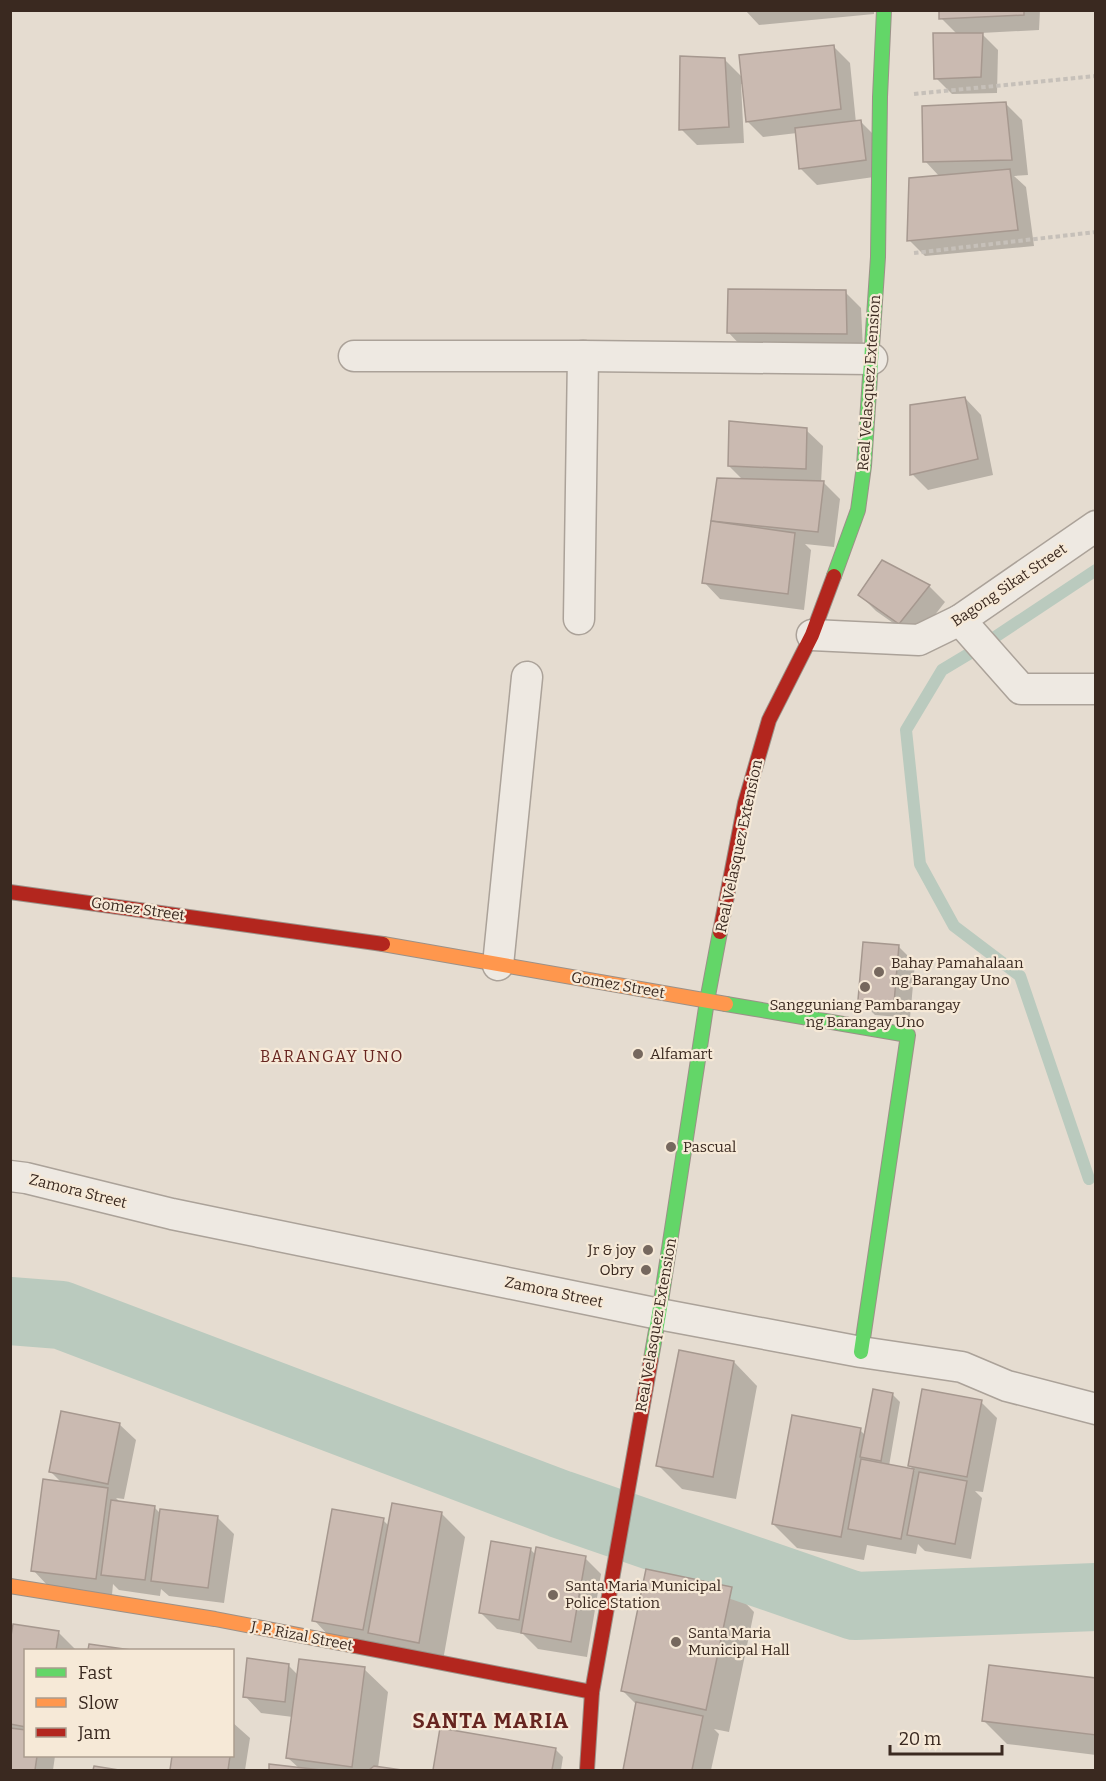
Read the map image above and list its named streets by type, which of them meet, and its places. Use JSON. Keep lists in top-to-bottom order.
{
  "streets": {
    "street": [
      "Real Velasquez Extension",
      "Bagong Sikat Street",
      "Gomez Street",
      "Zamora Street",
      "J. P. Rizal Street"
    ]
  },
  "crossings": [
    ["Real Velasquez Extension", "Bagong Sikat Street"],
    ["Real Velasquez Extension", "Gomez Street"],
    ["Real Velasquez Extension", "Zamora Street"],
    ["Real Velasquez Extension", "J. P. Rizal Street"],
    ["Gomez Street", "Zamora Street"]
  ],
  "districts": ["BARANGAY UNO", "SANTA MARIA"],
  "places": [
    "Bahay Pamahalaan ng Barangay Uno",
    "Sangguniang Pambarangay ng Barangay Uno",
    "Alfamart",
    "Pascual",
    "Jr & joy",
    "Obry",
    "Santa Maria Municipal Police Station",
    "Santa Maria Municipal Hall"
  ],
  "legend": ["Fast", "Slow", "Jam"],
  "scale_bar": "20 m"
}
